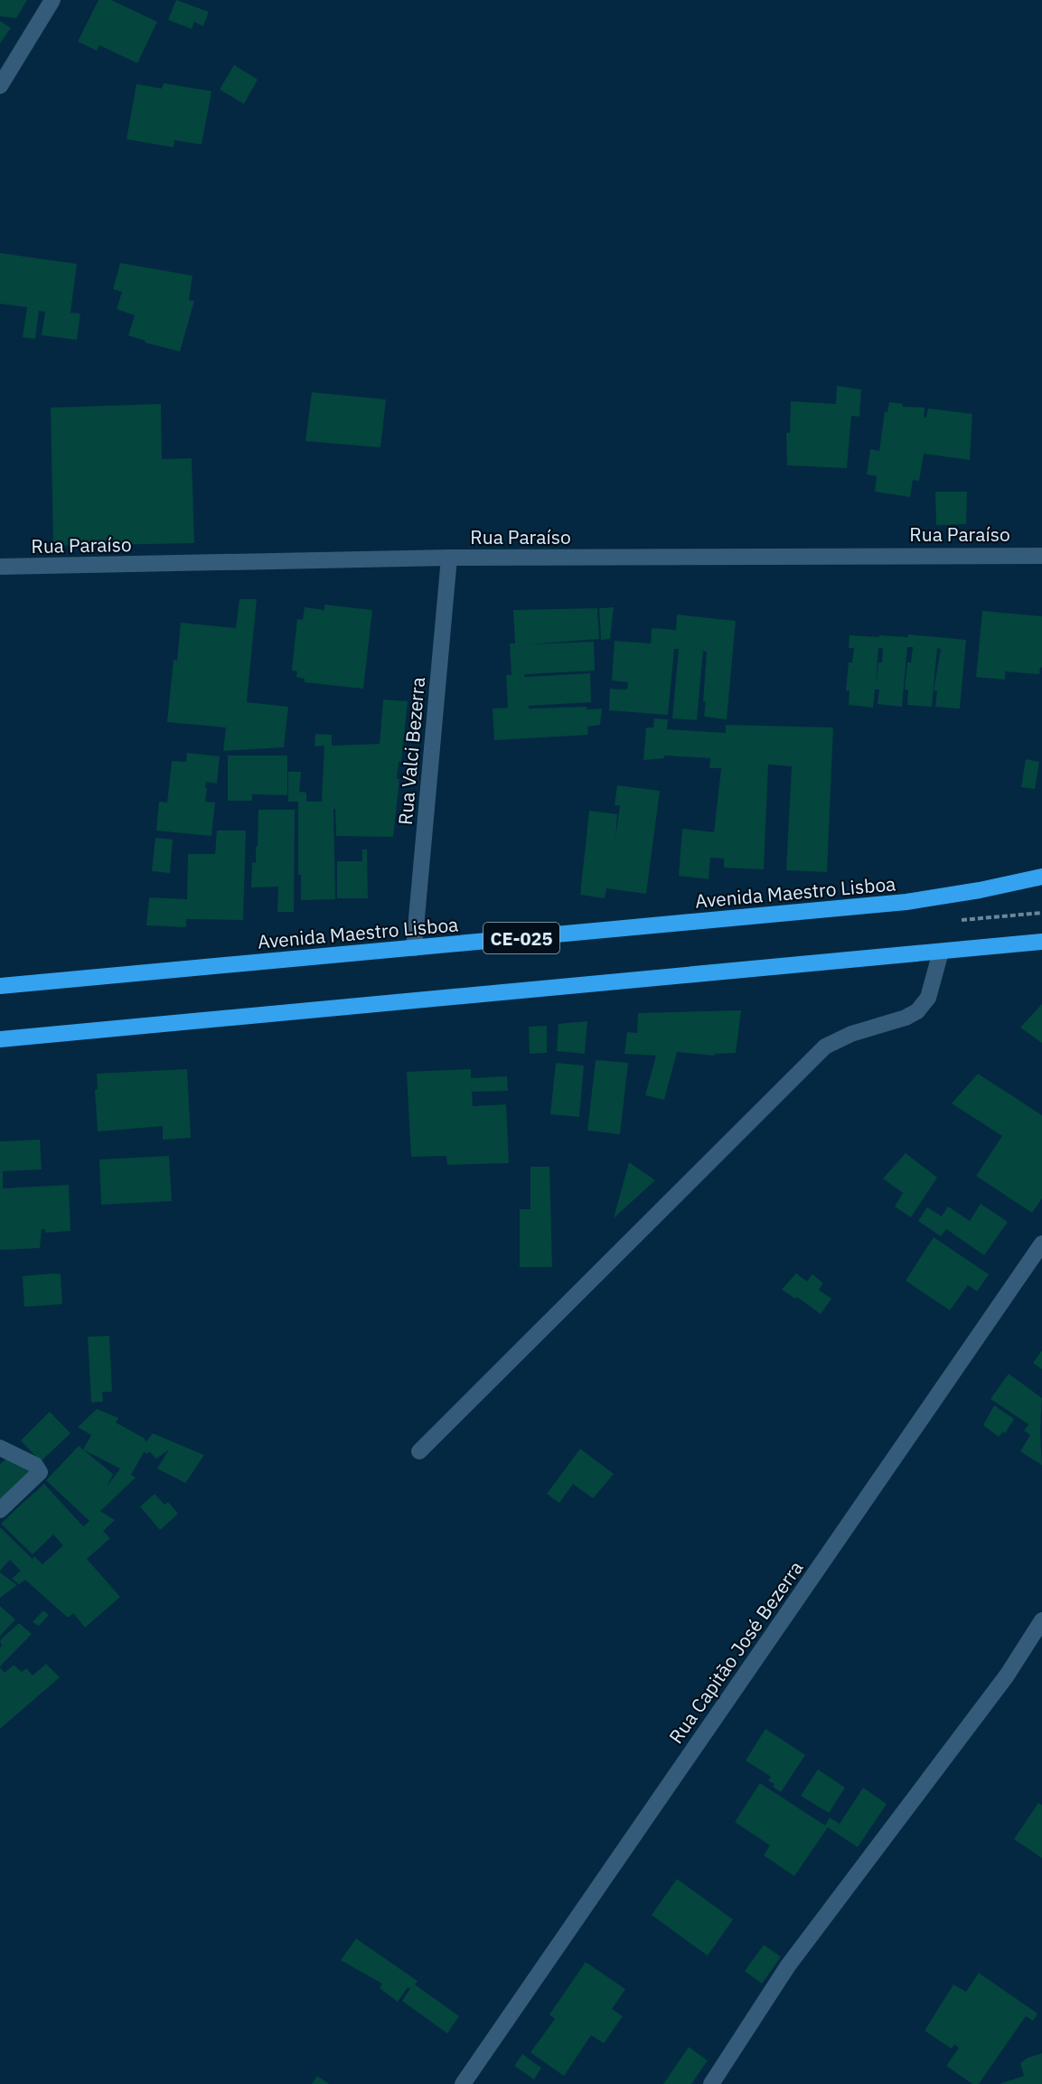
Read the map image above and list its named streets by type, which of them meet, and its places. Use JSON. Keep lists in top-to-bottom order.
{
  "streets": {
    "highway": ["Avenida Maestro Lisboa", "CE-025"],
    "street": ["Rua Paraíso", "Rua Valci Bezerra", "Rua Capitão José Bezerra"]
  },
  "crossings": [
    ["Rua Paraíso", "Rua Valci Bezerra"],
    ["Rua Valci Bezerra", "Avenida Maestro Lisboa"]
  ]
}
